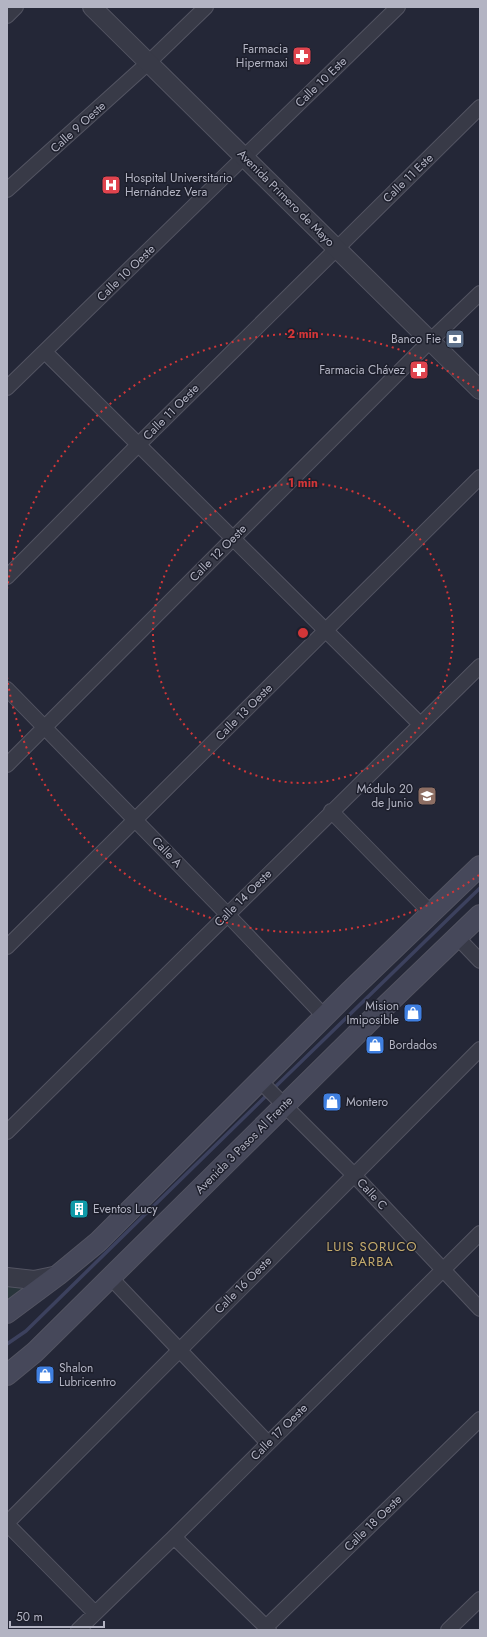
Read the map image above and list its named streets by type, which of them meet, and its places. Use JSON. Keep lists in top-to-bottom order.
{
  "streets": {
    "main road": ["Avenida 3 Pasos Al Frente"],
    "street": [
      "Calle 10 Este",
      "Calle 9 Oeste",
      "Calle 11 Este",
      "Avenida Primero de Mayo",
      "Calle 10 Oeste",
      "Calle 11 Oeste",
      "Calle 12 Oeste",
      "Calle 13 Oeste",
      "Calle A",
      "Calle 14 Oeste",
      "Calle C",
      "Calle 16 Oeste",
      "Calle 17 Oeste",
      "Calle 18 Oeste"
    ]
  },
  "crossings": [
    ["Calle 10 Este", "Avenida Primero de Mayo"],
    ["Calle 10 Este", "Calle 10 Oeste"],
    ["Calle 9 Oeste", "Avenida Primero de Mayo"],
    ["Calle 11 Este", "Avenida Primero de Mayo"],
    ["Calle 11 Este", "Calle 11 Oeste"],
    ["Avenida Primero de Mayo", "Calle 10 Oeste"],
    ["Avenida Primero de Mayo", "Calle 11 Oeste"],
    ["Avenida Primero de Mayo", "Calle 12 Oeste"],
    ["Calle 12 Oeste", "Calle A"],
    ["Calle 13 Oeste", "Calle A"],
    ["Calle A", "Calle 14 Oeste"],
    ["Calle A", "Avenida 3 Pasos Al Frente"],
    ["Avenida 3 Pasos Al Frente", "Calle C"],
    ["Calle C", "Calle 16 Oeste"],
    ["Calle C", "Calle 17 Oeste"]
  ],
  "districts": ["LUIS SORUCO BARBA"],
  "places": {
    "pharmacy": ["Farmacia Hipermaxi", "Farmacia Chávez"],
    "hospital": ["Hospital Universitario Hernández Vera"],
    "bank": ["Banco Fie"],
    "school or university": ["Módulo 20 de Junio"],
    "shop": [
      "Mision Imiposible",
      "Bordados",
      "Montero",
      "Shalon Lubricentro"
    ],
    "building": ["Eventos Lucy"]
  },
  "scale_bar": "50 m",
  "rings": ["2 min", "1 min"]
}
